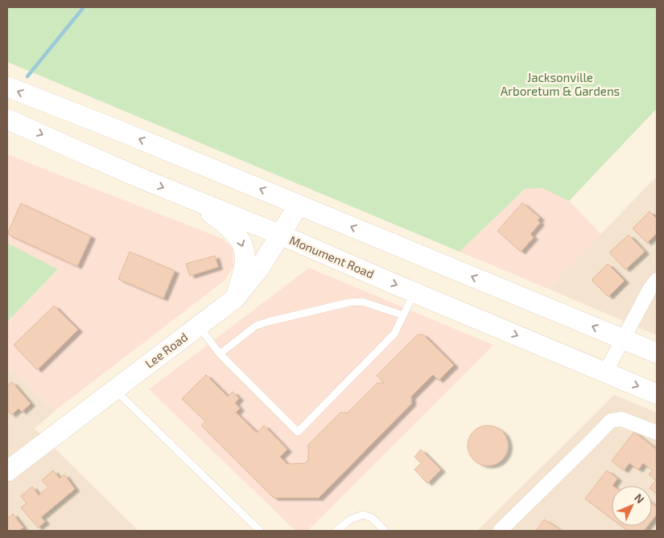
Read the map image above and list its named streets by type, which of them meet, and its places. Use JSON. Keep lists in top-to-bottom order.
{
  "streets": {
    "main road": ["Monument Road", "Lee Road"]
  },
  "crossings": [
    ["Monument Road", "Lee Road"]
  ],
  "parks": ["Jacksonville Arboretum & Gardens"],
  "north": "top right"
}
